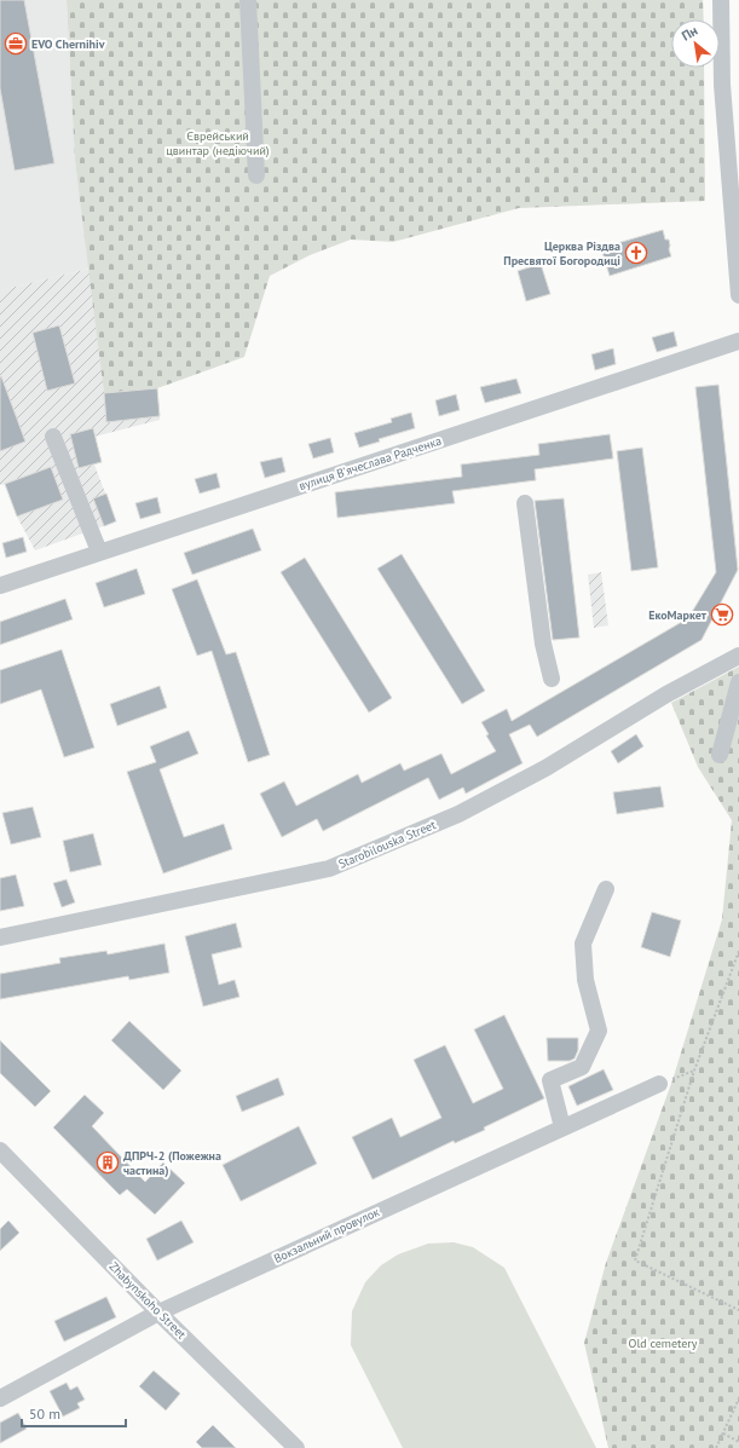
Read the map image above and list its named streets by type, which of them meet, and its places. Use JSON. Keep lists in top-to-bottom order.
{
  "streets": {
    "street": [
      "вулиця Вʼячеслава Радченка",
      "Starobilouska Street",
      "Вокзальний провулок",
      "Zhabynskoho Street"
    ]
  },
  "crossings": [
    ["Вокзальний провулок", "Zhabynskoho Street"]
  ],
  "parks": ["Єврейський цвинтар (недіючий)", "Old cemetery"],
  "places": {
    "office": ["EVO Chernihiv"],
    "church": ["Церква Різдва Пресвятої Богородиці"],
    "supermarket": ["ЕкоМаркет"],
    "building": ["ДПРЧ-2 (Пожежна частина)"]
  },
  "scale_bar": "50 m",
  "north": "top left"
}
